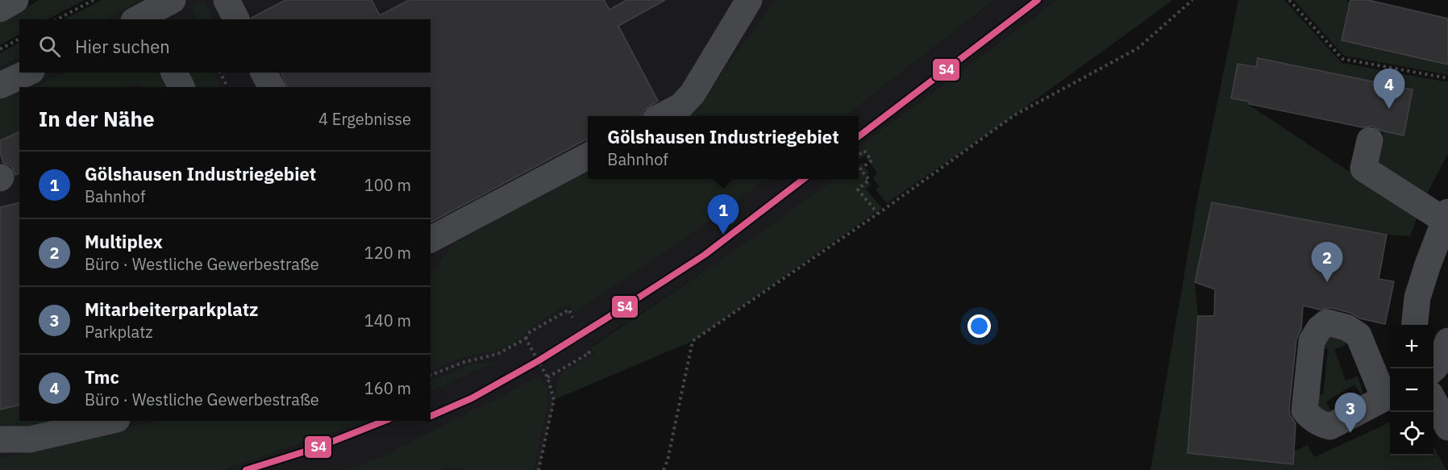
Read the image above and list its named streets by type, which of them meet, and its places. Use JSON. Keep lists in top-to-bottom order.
{
  "lines": ["transit line S4"],
  "page": {
    "search": "Hier suchen",
    "pins": [
      "4",
      "1",
      "2",
      "3"
    ],
    "heading": ["In der Nähe", "4 Ergebnisse"],
    "popup": ["Gölshausen Industriegebiet", "Bahnhof"],
    "list": [
      {
        "mark": "1",
        "name": "Gölshausen Industriegebiet",
        "note": "Bahnhof",
        "value": "100 m"
      },
      {
        "mark": "2",
        "name": "Multiplex",
        "note": "Büro · Westliche Gewerbestraße",
        "value": "120 m"
      },
      {
        "mark": "3",
        "name": "Mitarbeiterparkplatz",
        "note": "Parkplatz",
        "value": "140 m"
      },
      {
        "mark": "4",
        "name": "Tmc",
        "note": "Büro · Westliche Gewerbestraße",
        "value": "160 m"
      }
    ],
    "map_buttons": ["+", "−"]
  }
}
